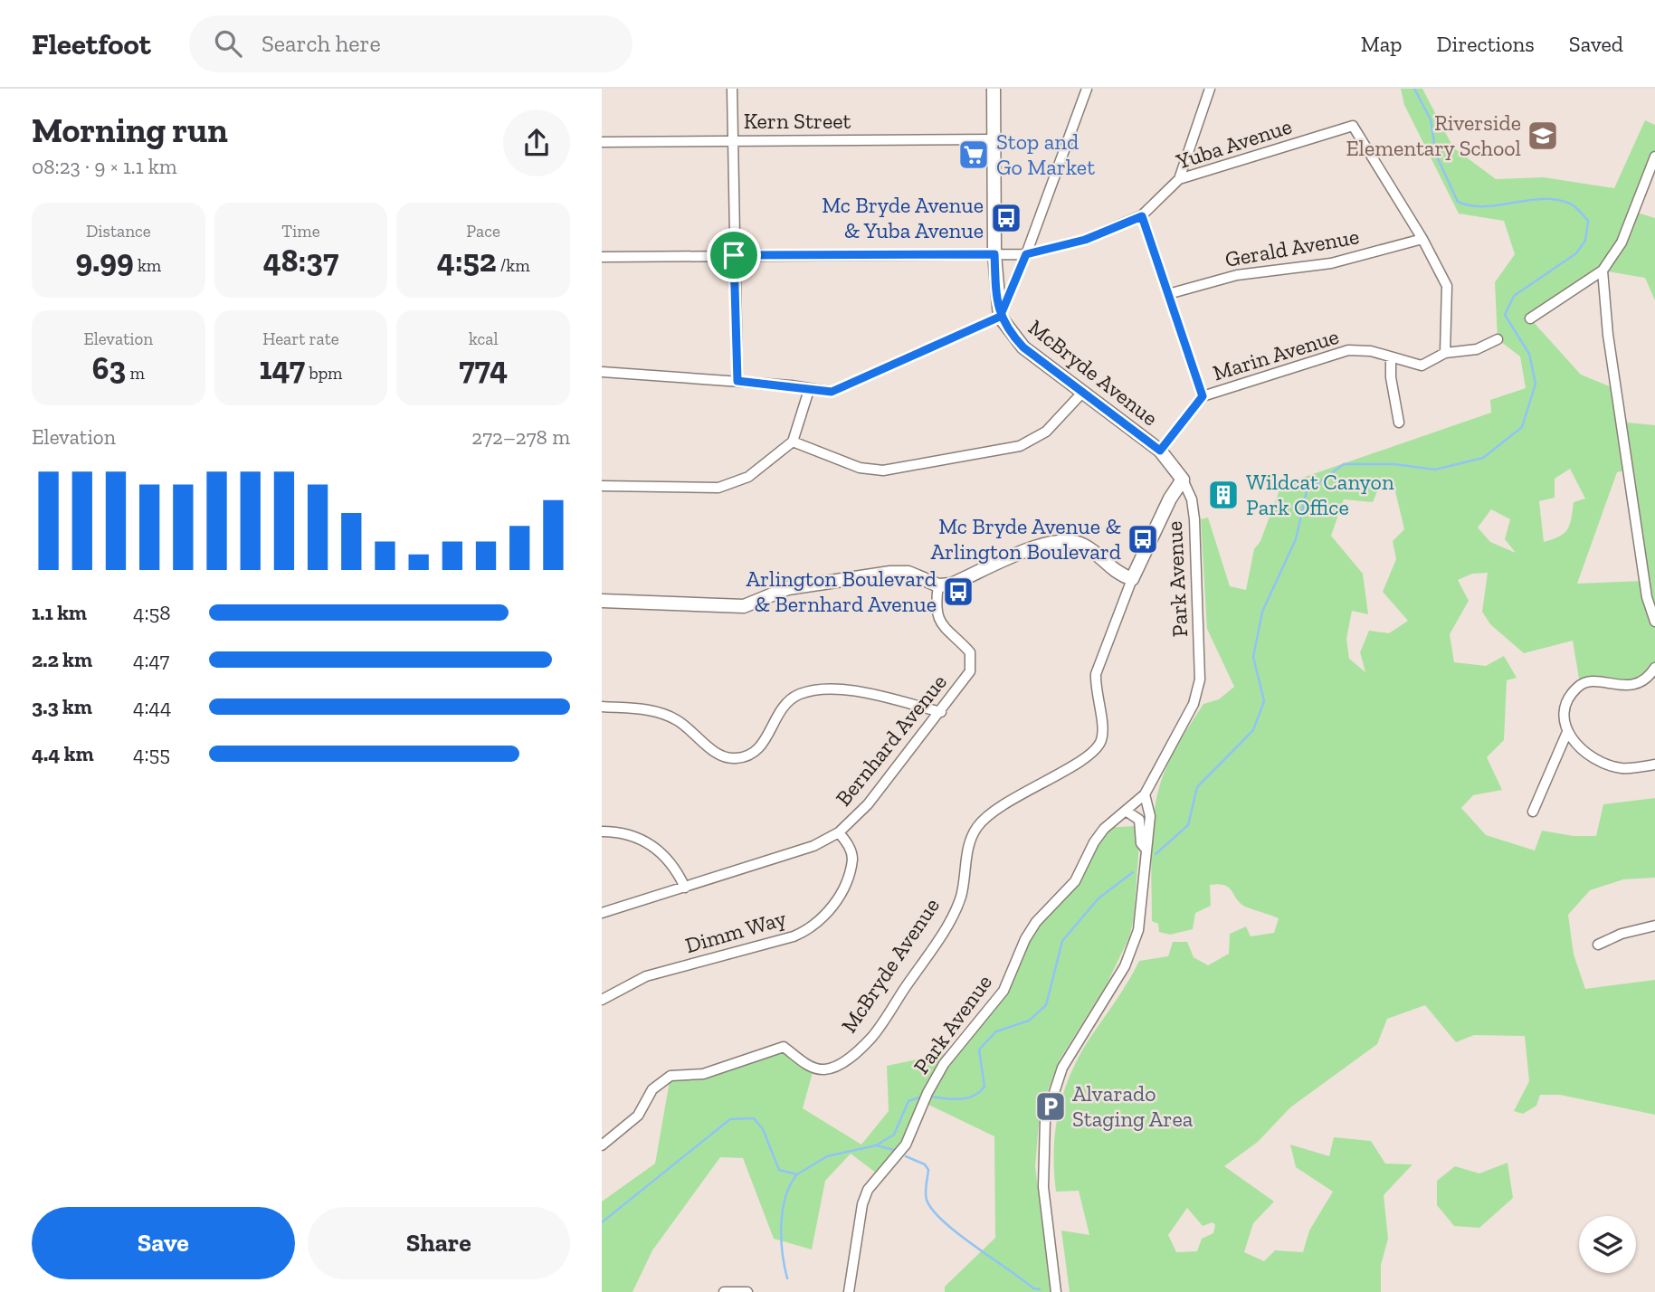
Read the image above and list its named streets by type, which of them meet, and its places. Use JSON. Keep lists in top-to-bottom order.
{
  "streets": {
    "main road": ["McBryde Avenue"],
    "street": [
      "Kern Street",
      "Yuba Avenue",
      "Gerald Avenue",
      "Marin Avenue",
      "Park Avenue",
      "Bernhard Avenue",
      "Dimm Way"
    ]
  },
  "crossings": [
    ["Kern Street", "McBryde Avenue"],
    ["Yuba Avenue", "Gerald Avenue"],
    ["Yuba Avenue", "McBryde Avenue"],
    ["Marin Avenue", "McBryde Avenue"],
    ["McBryde Avenue", "Park Avenue"],
    ["Bernhard Avenue", "Dimm Way"]
  ],
  "places": {
    "school or university": ["Riverside Elementary School"],
    "supermarket": ["Stop and Go Market"],
    "bus stop": ["Mc Bryde Avenue & Yuba Avenue", "Mc Bryde Avenue & Arlington Boulevard", "Arlington Boulevard & Bernhard Avenue"],
    "building": ["Wildcat Canyon Park Office"],
    "parking": ["Alvarado Staging Area"]
  },
  "page": {
    "header": "Fleetfoot",
    "search": "Search here",
    "nav": ["Map", "Directions", "Saved"],
    "heading": ["Morning run", "08:23 · 9 × 1.1 km"],
    "stats": [
      ["Distance", "9.99 km"],
      ["Time", "48:37"],
      ["Pace", "4:52 /km"],
      ["Elevation", "63 m"],
      ["Heart rate", "147 bpm"],
      ["kcal", "774"]
    ],
    "chart": ["Elevation", "272–278 m"],
    "list": [
      {
        "name": "1.1 km",
        "note": "4:58"
      },
      {
        "name": "2.2 km",
        "note": "4:47"
      },
      {
        "name": "3.3 km",
        "note": "4:44"
      },
      {
        "name": "4.4 km",
        "note": "4:55"
      }
    ],
    "buttons": ["Save", "Share"]
  }
}
